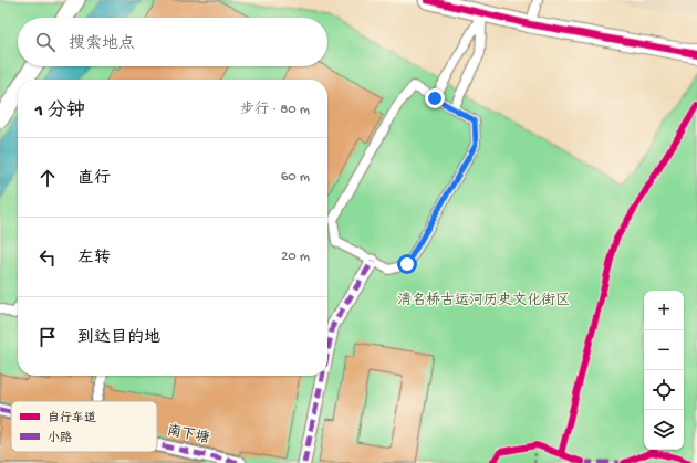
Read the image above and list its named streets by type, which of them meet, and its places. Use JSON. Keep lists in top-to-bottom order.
{
  "streets": {
    "street": ["南下塘"]
  },
  "parks": ["清名桥古运河历史文化街区"],
  "legend": ["自行车道", "小路"],
  "page": {
    "search": "搜索地点",
    "heading": ["1 分钟", "步行 · 80 m"],
    "list": [
      ["直行", "60 m"],
      ["左转", "20 m"],
      "到达目的地"
    ],
    "map_buttons": ["+", "−"]
  }
}
